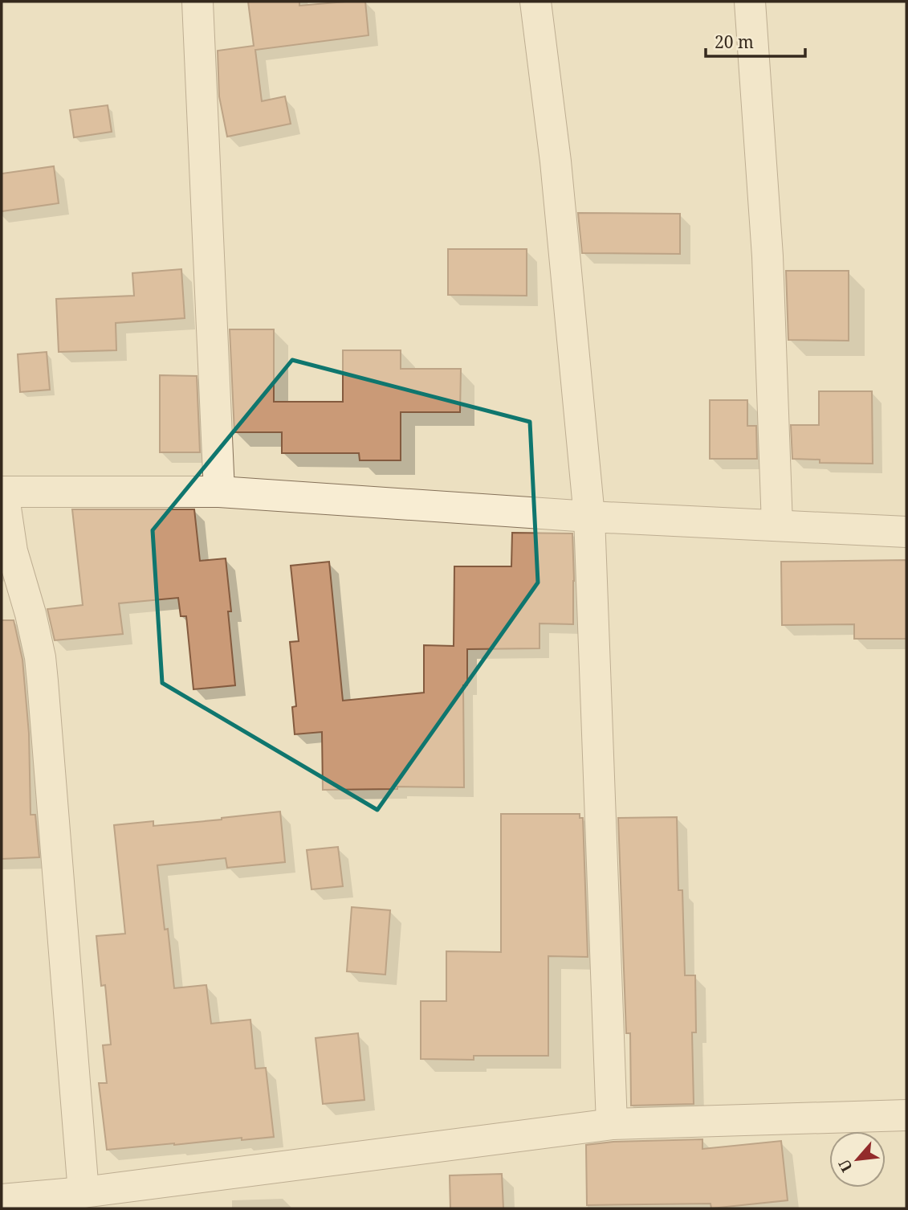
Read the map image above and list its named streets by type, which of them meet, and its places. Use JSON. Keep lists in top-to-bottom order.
{
  "scale_bar": "20 m",
  "north": "bottom left"
}
